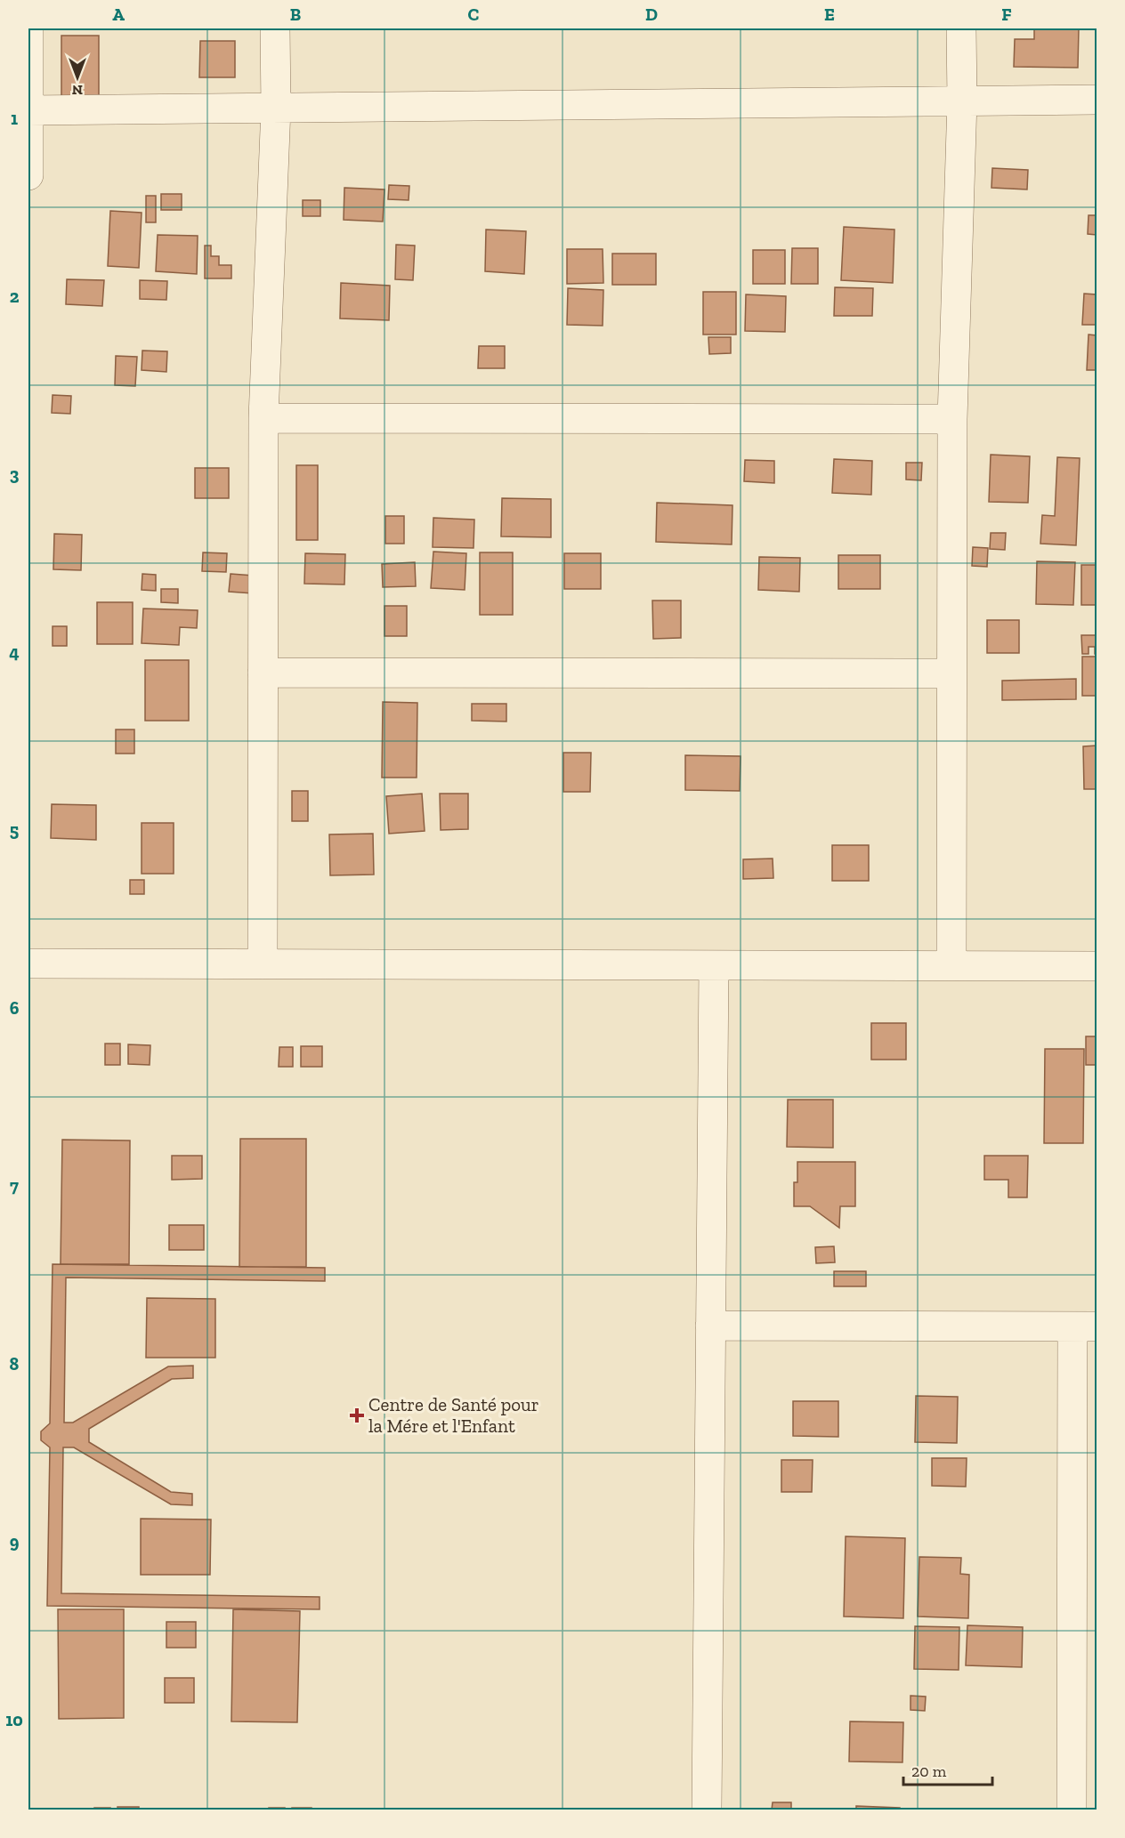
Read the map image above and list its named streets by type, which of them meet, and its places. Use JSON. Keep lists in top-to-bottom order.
{
  "places": {
    "health": ["Centre de Santé pour la Mére et l'Enfant"]
  },
  "scale_bar": "20 m",
  "north": "bottom",
  "grid": {
    "columns": [
      "A",
      "B",
      "C",
      "D",
      "E",
      "F"
    ],
    "rows": [
      "1",
      "2",
      "3",
      "4",
      "5",
      "6",
      "7",
      "8",
      "9",
      "10"
    ]
  }
}
